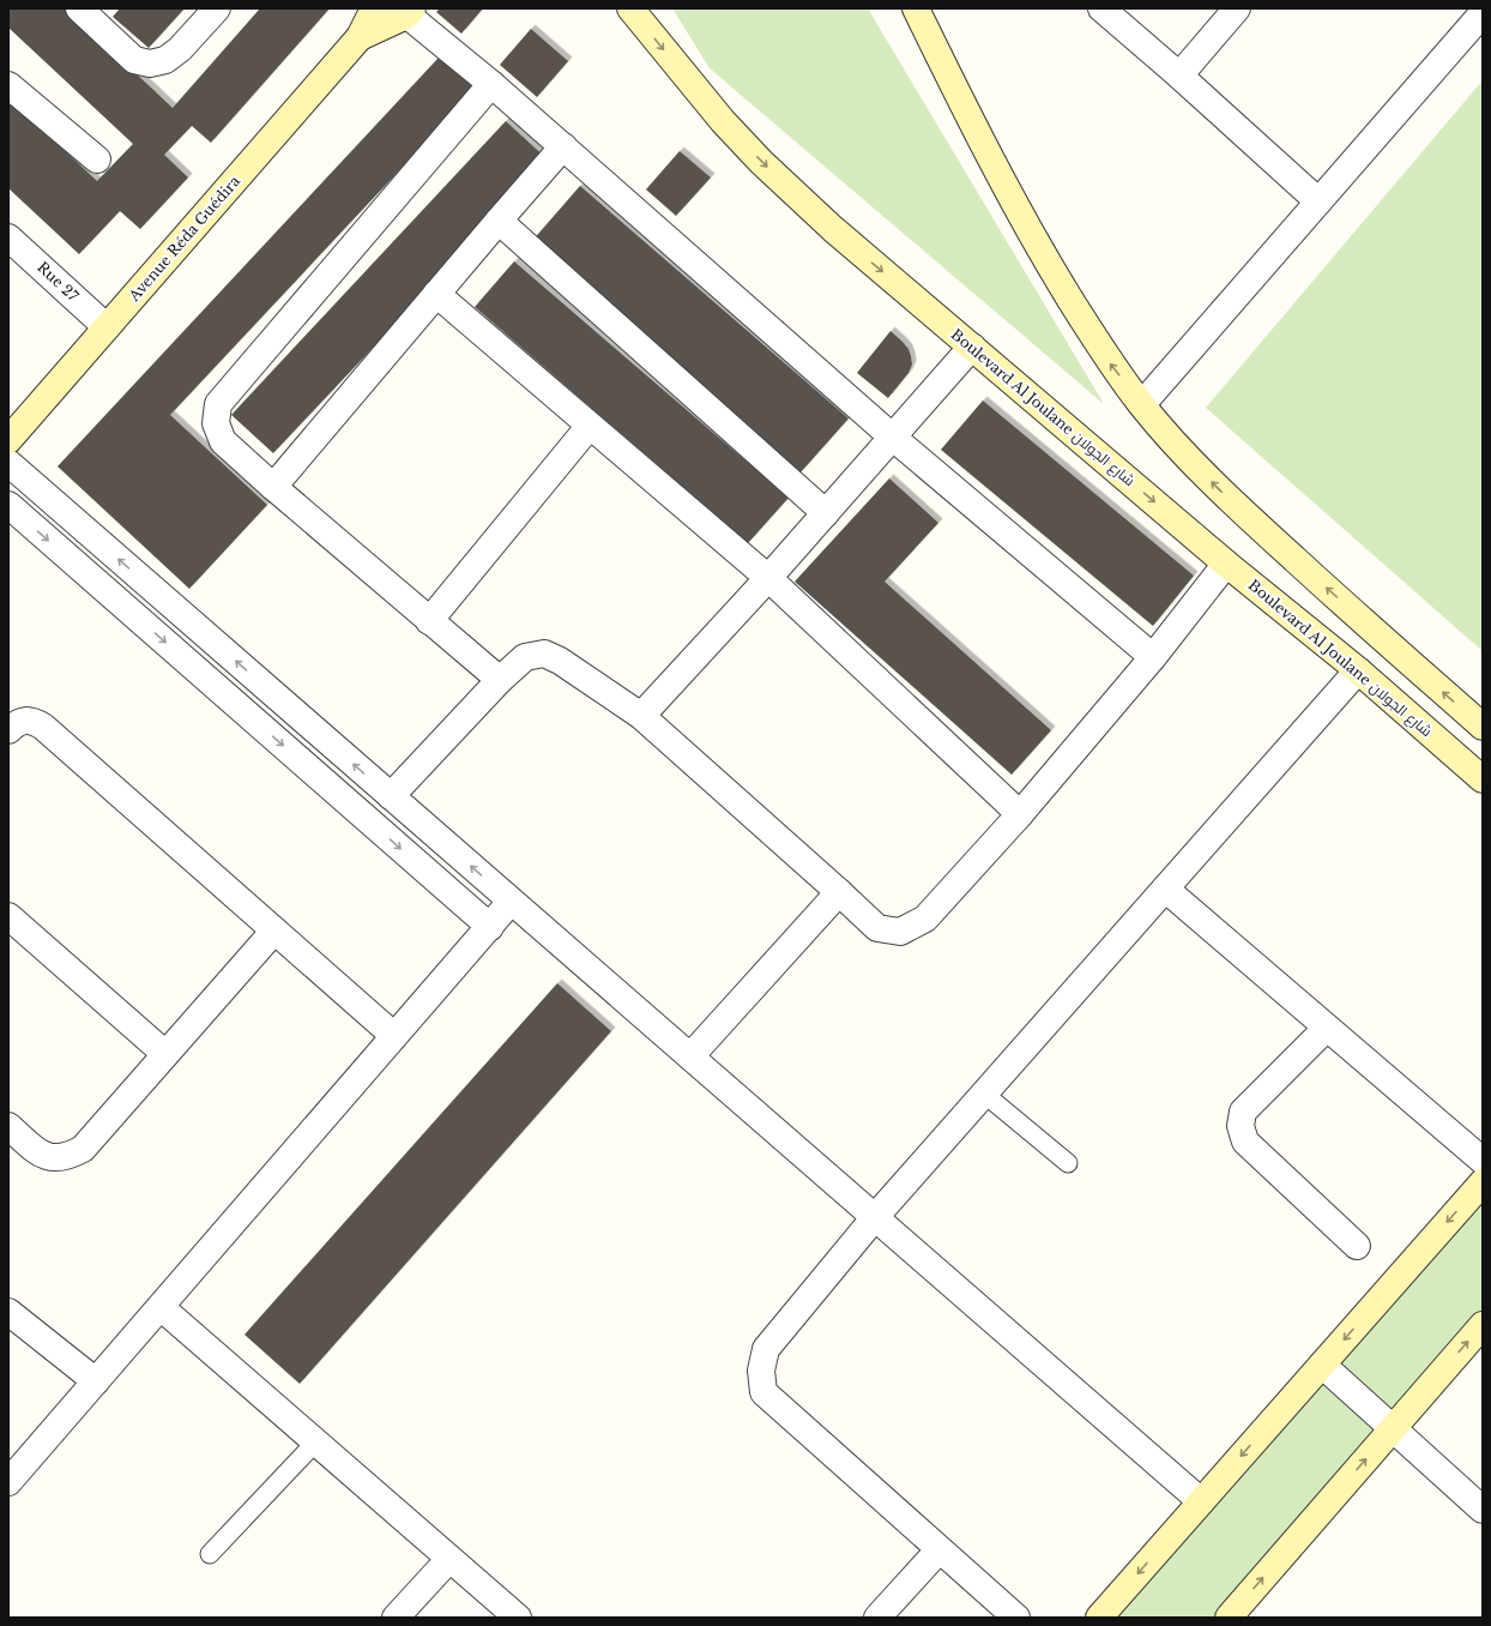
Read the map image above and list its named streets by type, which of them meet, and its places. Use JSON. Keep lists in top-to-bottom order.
{
  "streets": {
    "main road": ["Avenue Réda Guédira", "Boulevard Al Joulane شارع الجولان"],
    "street": ["Rue 27"]
  },
  "crossings": [
    ["Avenue Réda Guédira", "Rue 27"]
  ]
}
